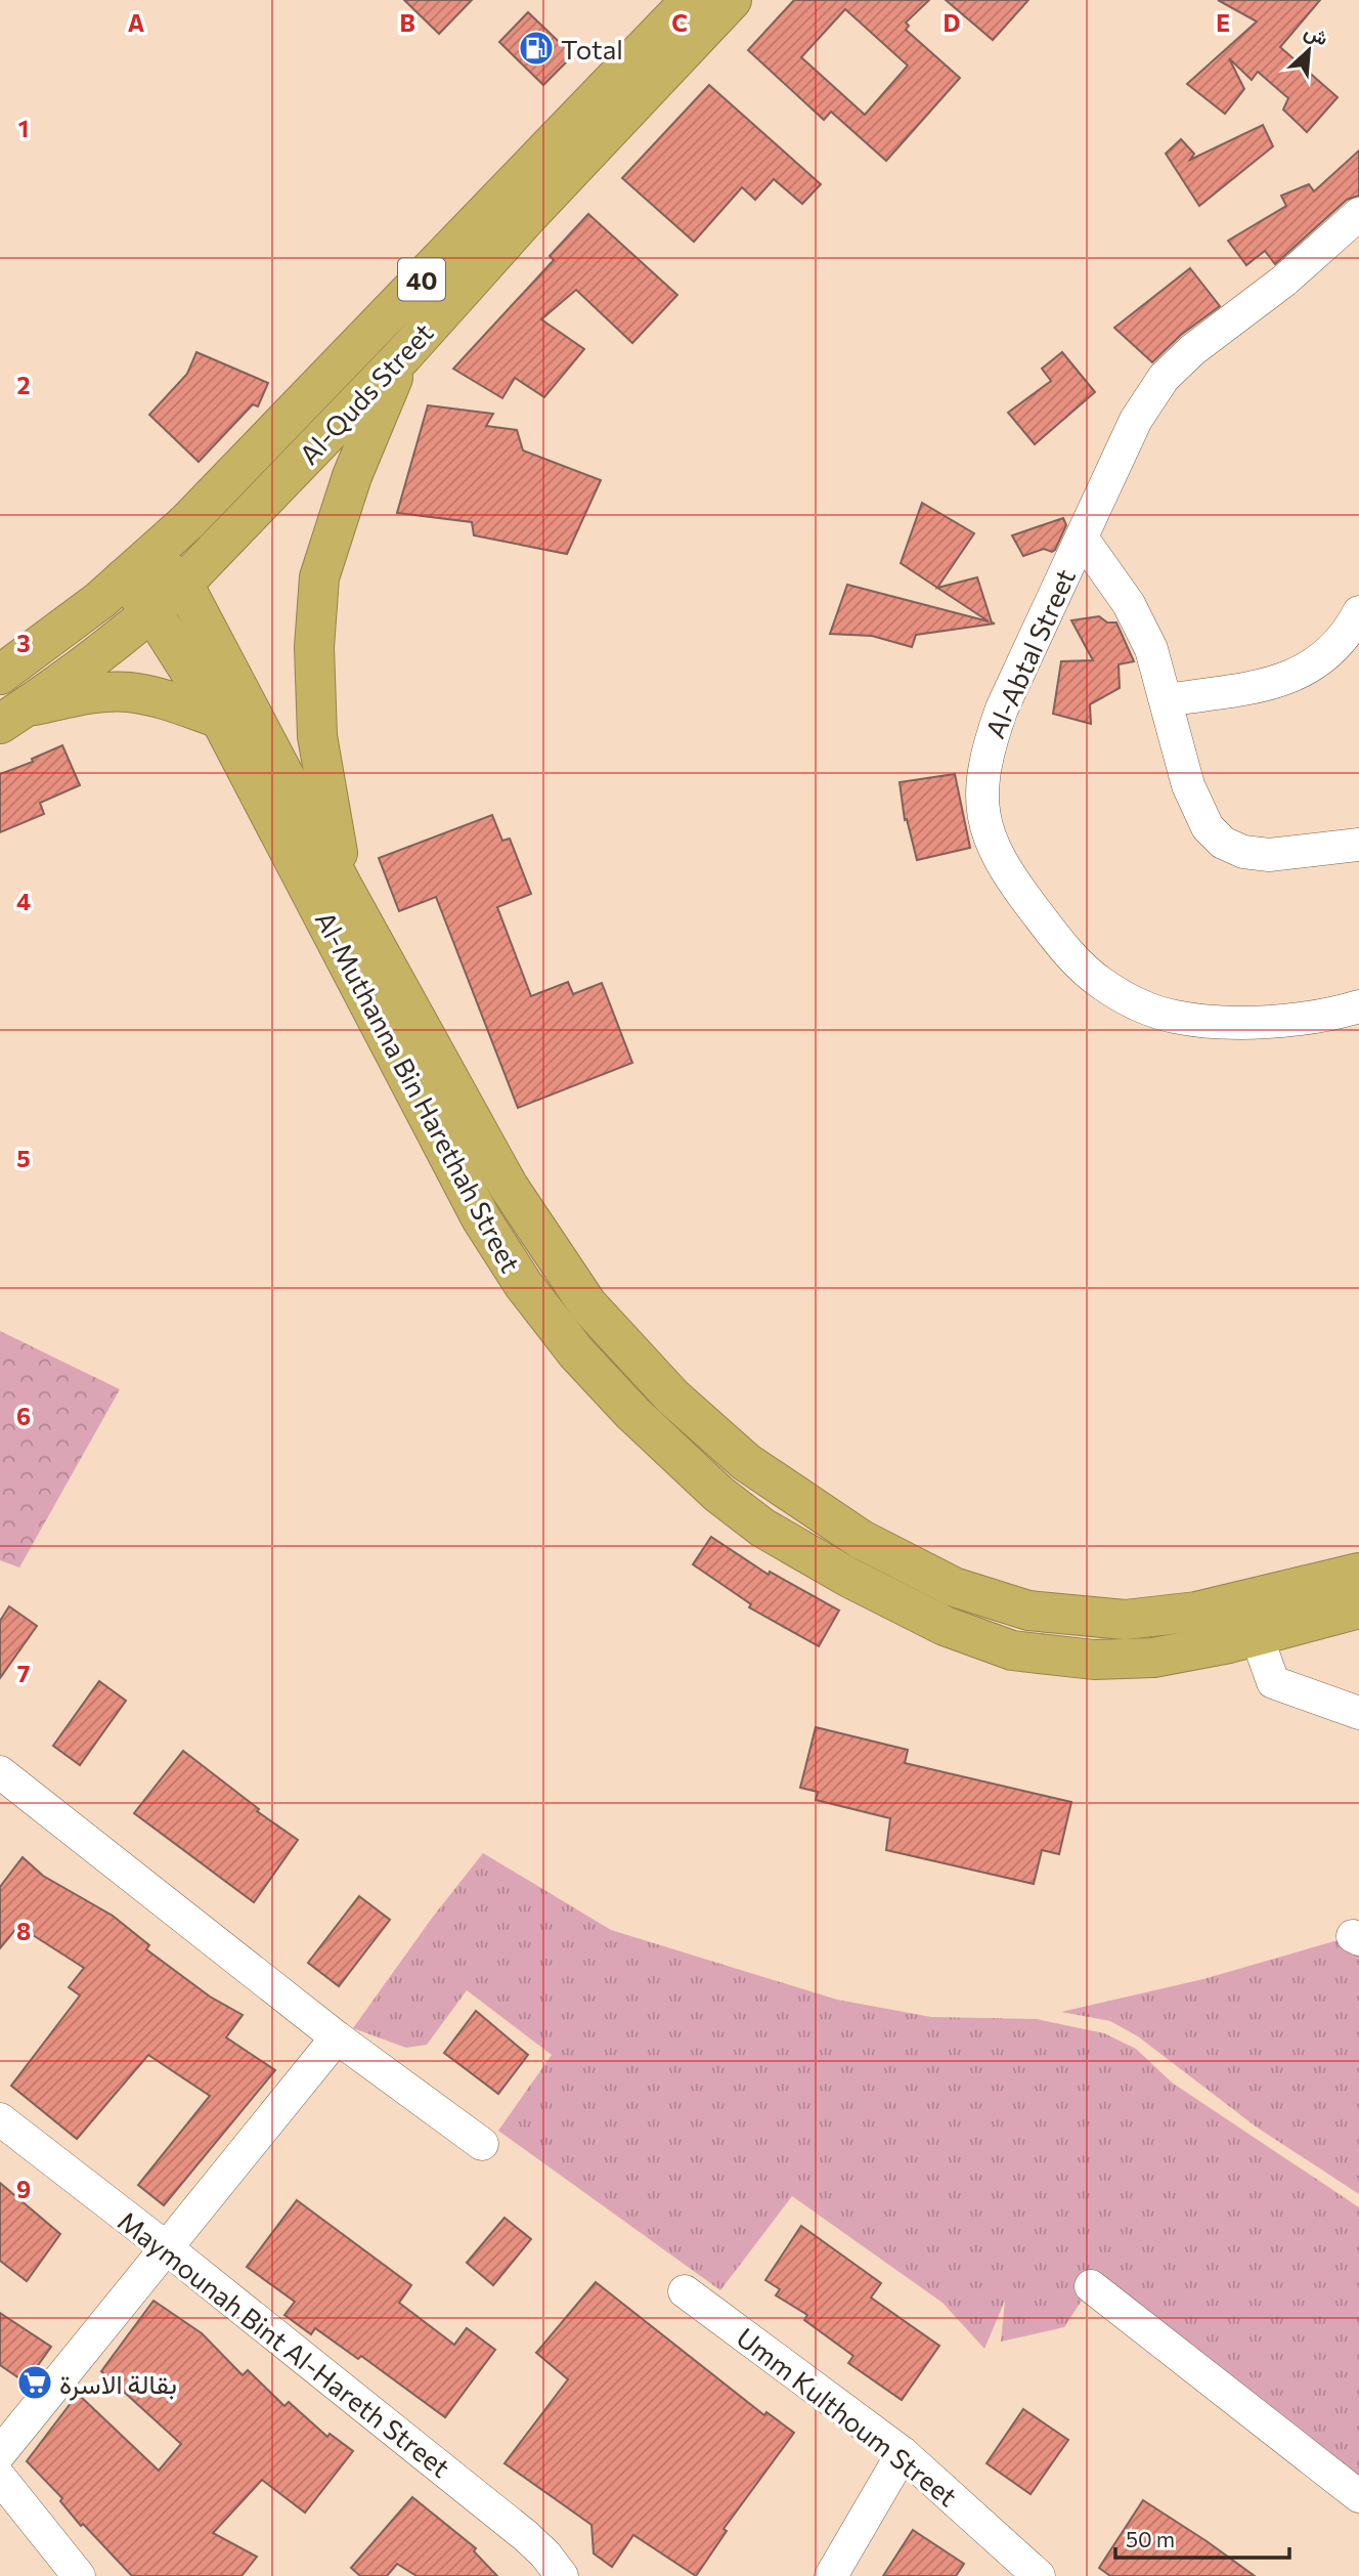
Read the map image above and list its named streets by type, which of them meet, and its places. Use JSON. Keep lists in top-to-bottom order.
{
  "streets": {
    "highway": ["40", "Al-Quds Street", "Al-Muthanna Bin Harethah Street"],
    "street": ["Al-Abtal Street", "Maymounah Bint Al-Hareth Street", "Umm Kulthoum Street"]
  },
  "crossings": [
    ["Al-Quds Street", "Al-Muthanna Bin Harethah Street"]
  ],
  "places": {
    "fuel station": ["Total"],
    "supermarket": ["بقالة الاسرة"]
  },
  "scale_bar": "50 m",
  "north": "top right",
  "grid": {
    "columns": [
      "A",
      "B",
      "C",
      "D",
      "E"
    ],
    "rows": [
      "1",
      "2",
      "3",
      "4",
      "5",
      "6",
      "7",
      "8",
      "9"
    ]
  }
}
